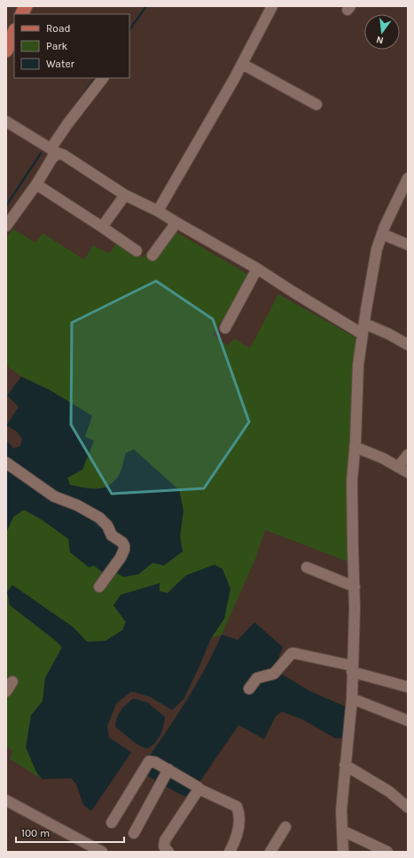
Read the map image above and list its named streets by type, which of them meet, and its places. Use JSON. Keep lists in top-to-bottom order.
{
  "legend": ["Road", "Park", "Water"],
  "scale_bar": "100 m",
  "north": "bottom"
}
